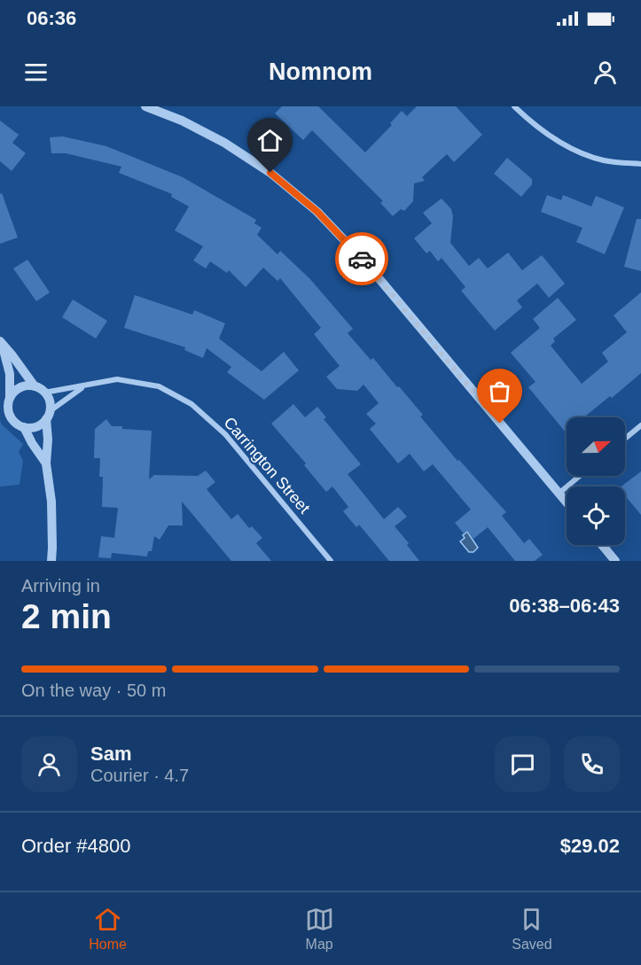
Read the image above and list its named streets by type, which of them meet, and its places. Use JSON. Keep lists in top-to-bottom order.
{
  "streets": {
    "street": ["Carrington Street"]
  },
  "north": "right",
  "page": {
    "status": "06:36",
    "header": "Nomnom",
    "heading": ["2 min", "Arriving in", "06:38–06:43"],
    "panel": [
      "Sam",
      "Courier · 4.7",
      "Order #4800",
      "$29.02"
    ],
    "bar": "On the way · 50 m",
    "tabs": ["Home", "Map", "Saved"]
  }
}
